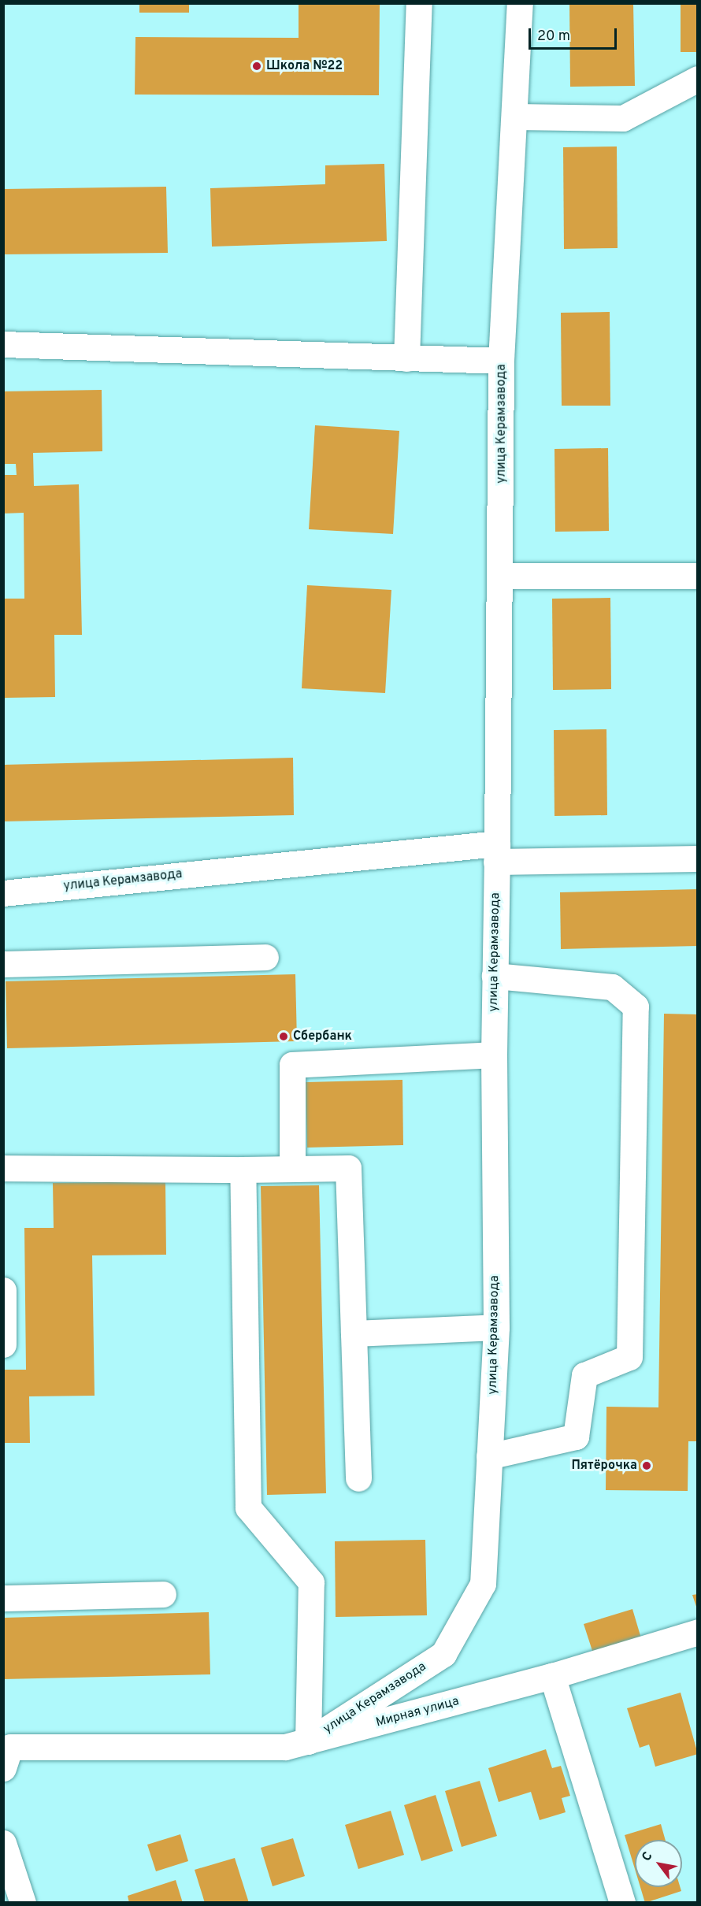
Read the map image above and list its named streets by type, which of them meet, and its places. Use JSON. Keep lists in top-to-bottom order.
{
  "streets": {
    "street": ["улица Керамзавода", "Мирная улица"]
  },
  "crossings": [
    ["улица Керамзавода", "Мирная улица"]
  ],
  "places": ["Школа №22", "Сбербанк", "Пятёрочка"],
  "scale_bar": "20 m",
  "north": "top left"
}
